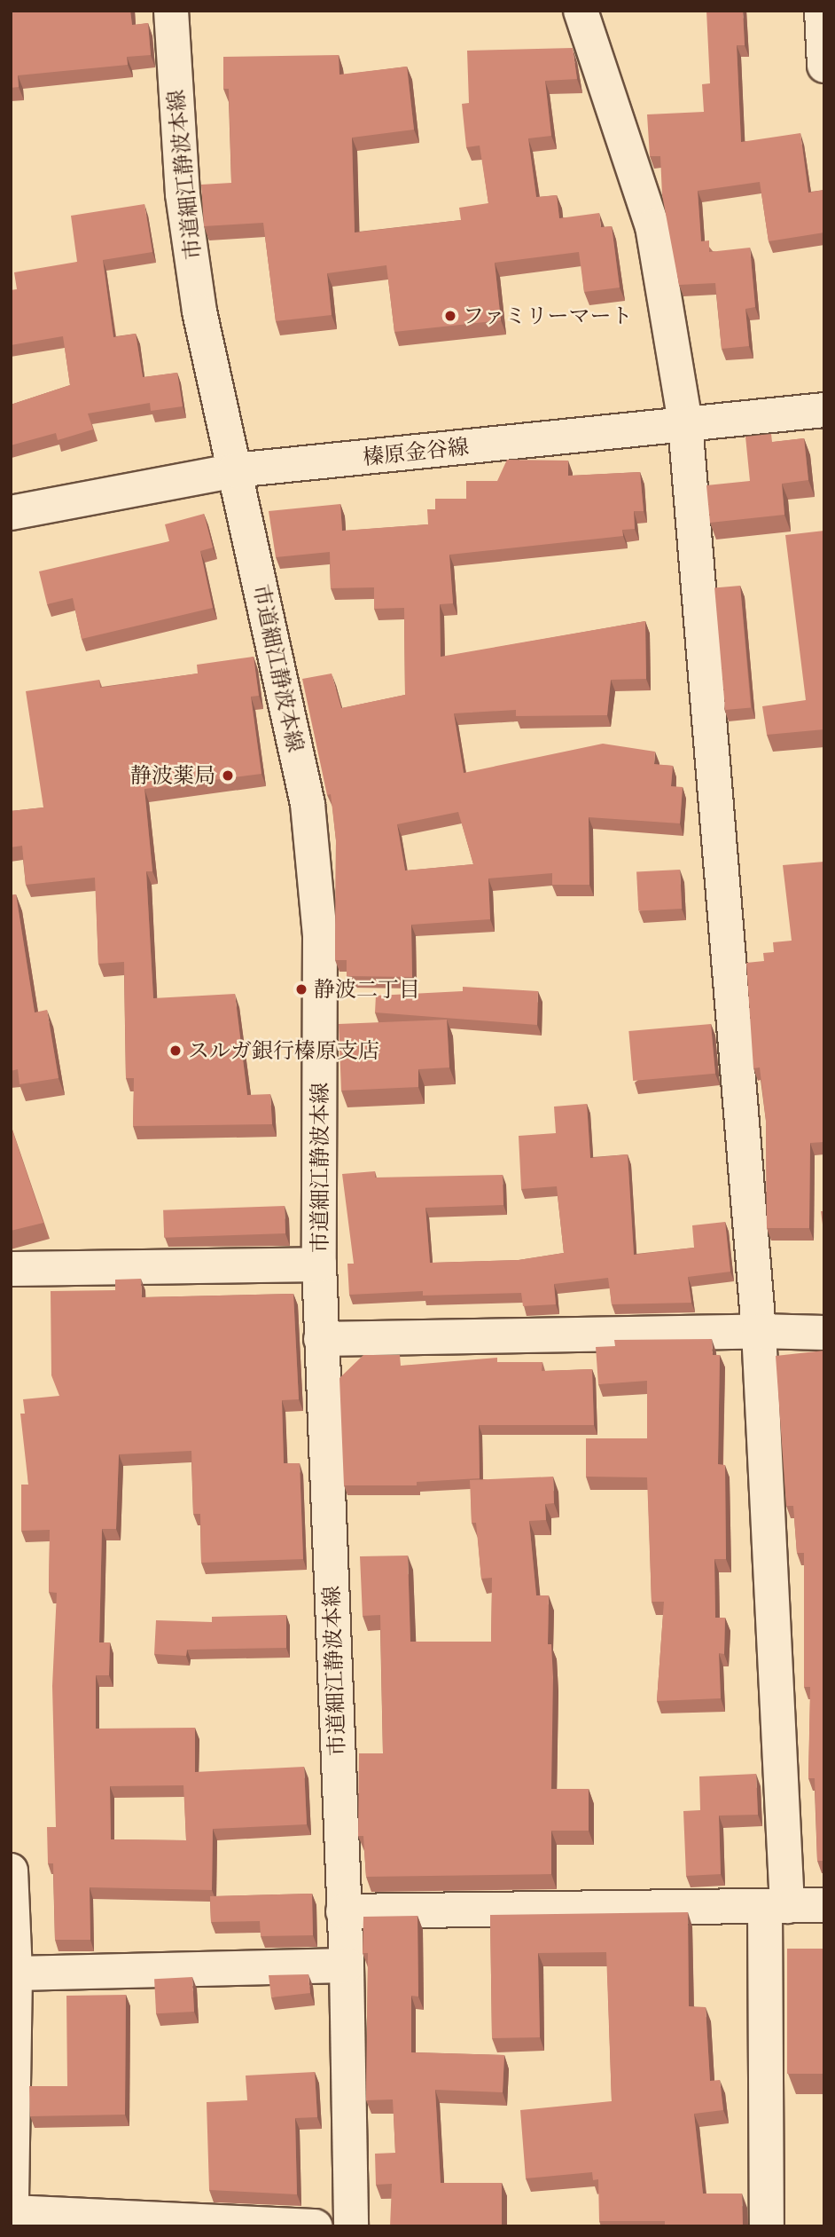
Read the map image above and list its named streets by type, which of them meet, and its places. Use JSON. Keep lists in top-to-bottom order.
{
  "streets": {
    "street": ["市道細江静波本線", "榛原金谷線"]
  },
  "crossings": [
    ["市道細江静波本線", "榛原金谷線"]
  ],
  "places": [
    "ファミリーマート",
    "静波薬局",
    "静波二丁目",
    "スルガ銀行榛原支店"
  ]
}
